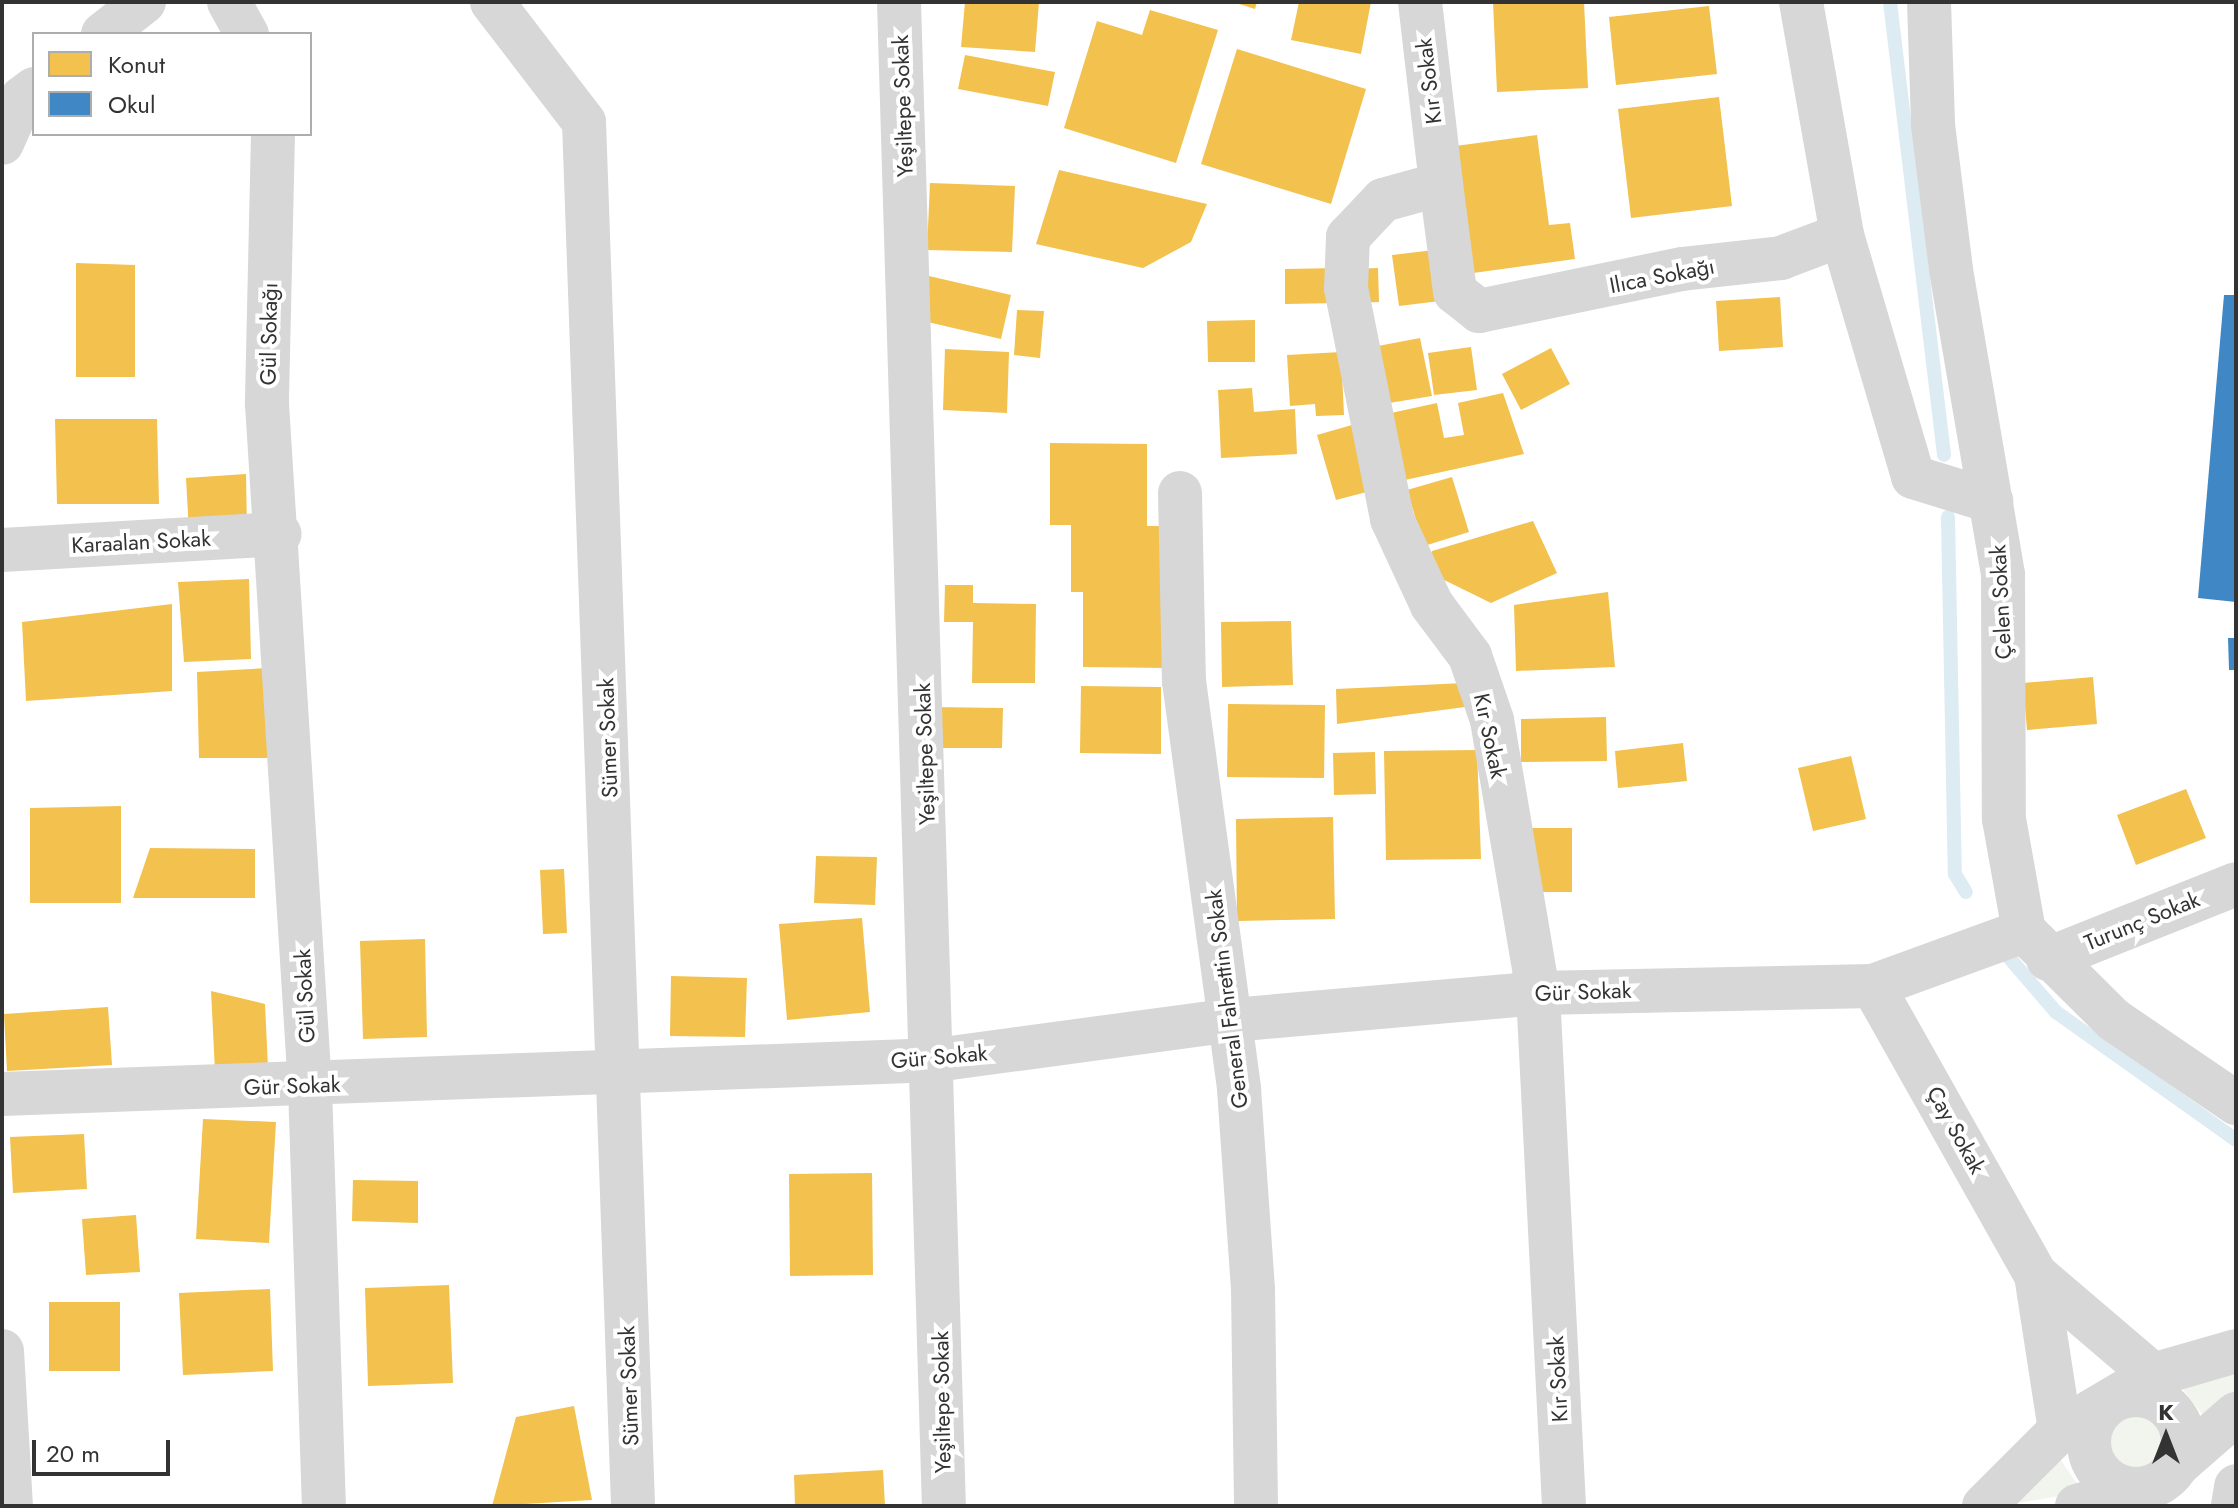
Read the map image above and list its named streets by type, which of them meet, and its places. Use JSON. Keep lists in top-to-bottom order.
{
  "streets": {
    "street": [
      "Kır Sokak",
      "Yeşiltepe Sokak",
      "Ilıca Sokağı",
      "Gül Sokağı",
      "Karaalan Sokak",
      "Çelen Sokak",
      "Sümer Sokak",
      "Turunç Sokak",
      "Gür Sokak",
      "Gül Sokak",
      "General Fahrettin Sokak",
      "Çay Sokak"
    ]
  },
  "crossings": [
    ["Kır Sokak", "Ilıca Sokağı"],
    ["Kır Sokak", "Gür Sokak"],
    ["Yeşiltepe Sokak", "Gür Sokak"],
    ["Gül Sokağı", "Karaalan Sokak"],
    ["Gül Sokağı", "Gül Sokak"],
    ["Karaalan Sokak", "Gül Sokak"],
    ["Çelen Sokak", "Turunç Sokak"],
    ["Sümer Sokak", "Gür Sokak"],
    ["Turunç Sokak", "Gür Sokak"],
    ["Turunç Sokak", "Çay Sokak"],
    ["Gür Sokak", "Gül Sokak"],
    ["Gür Sokak", "General Fahrettin Sokak"],
    ["Gür Sokak", "Çay Sokak"]
  ],
  "legend": ["Konut", "Okul"],
  "scale_bar": "20 m",
  "north": "top"
}
